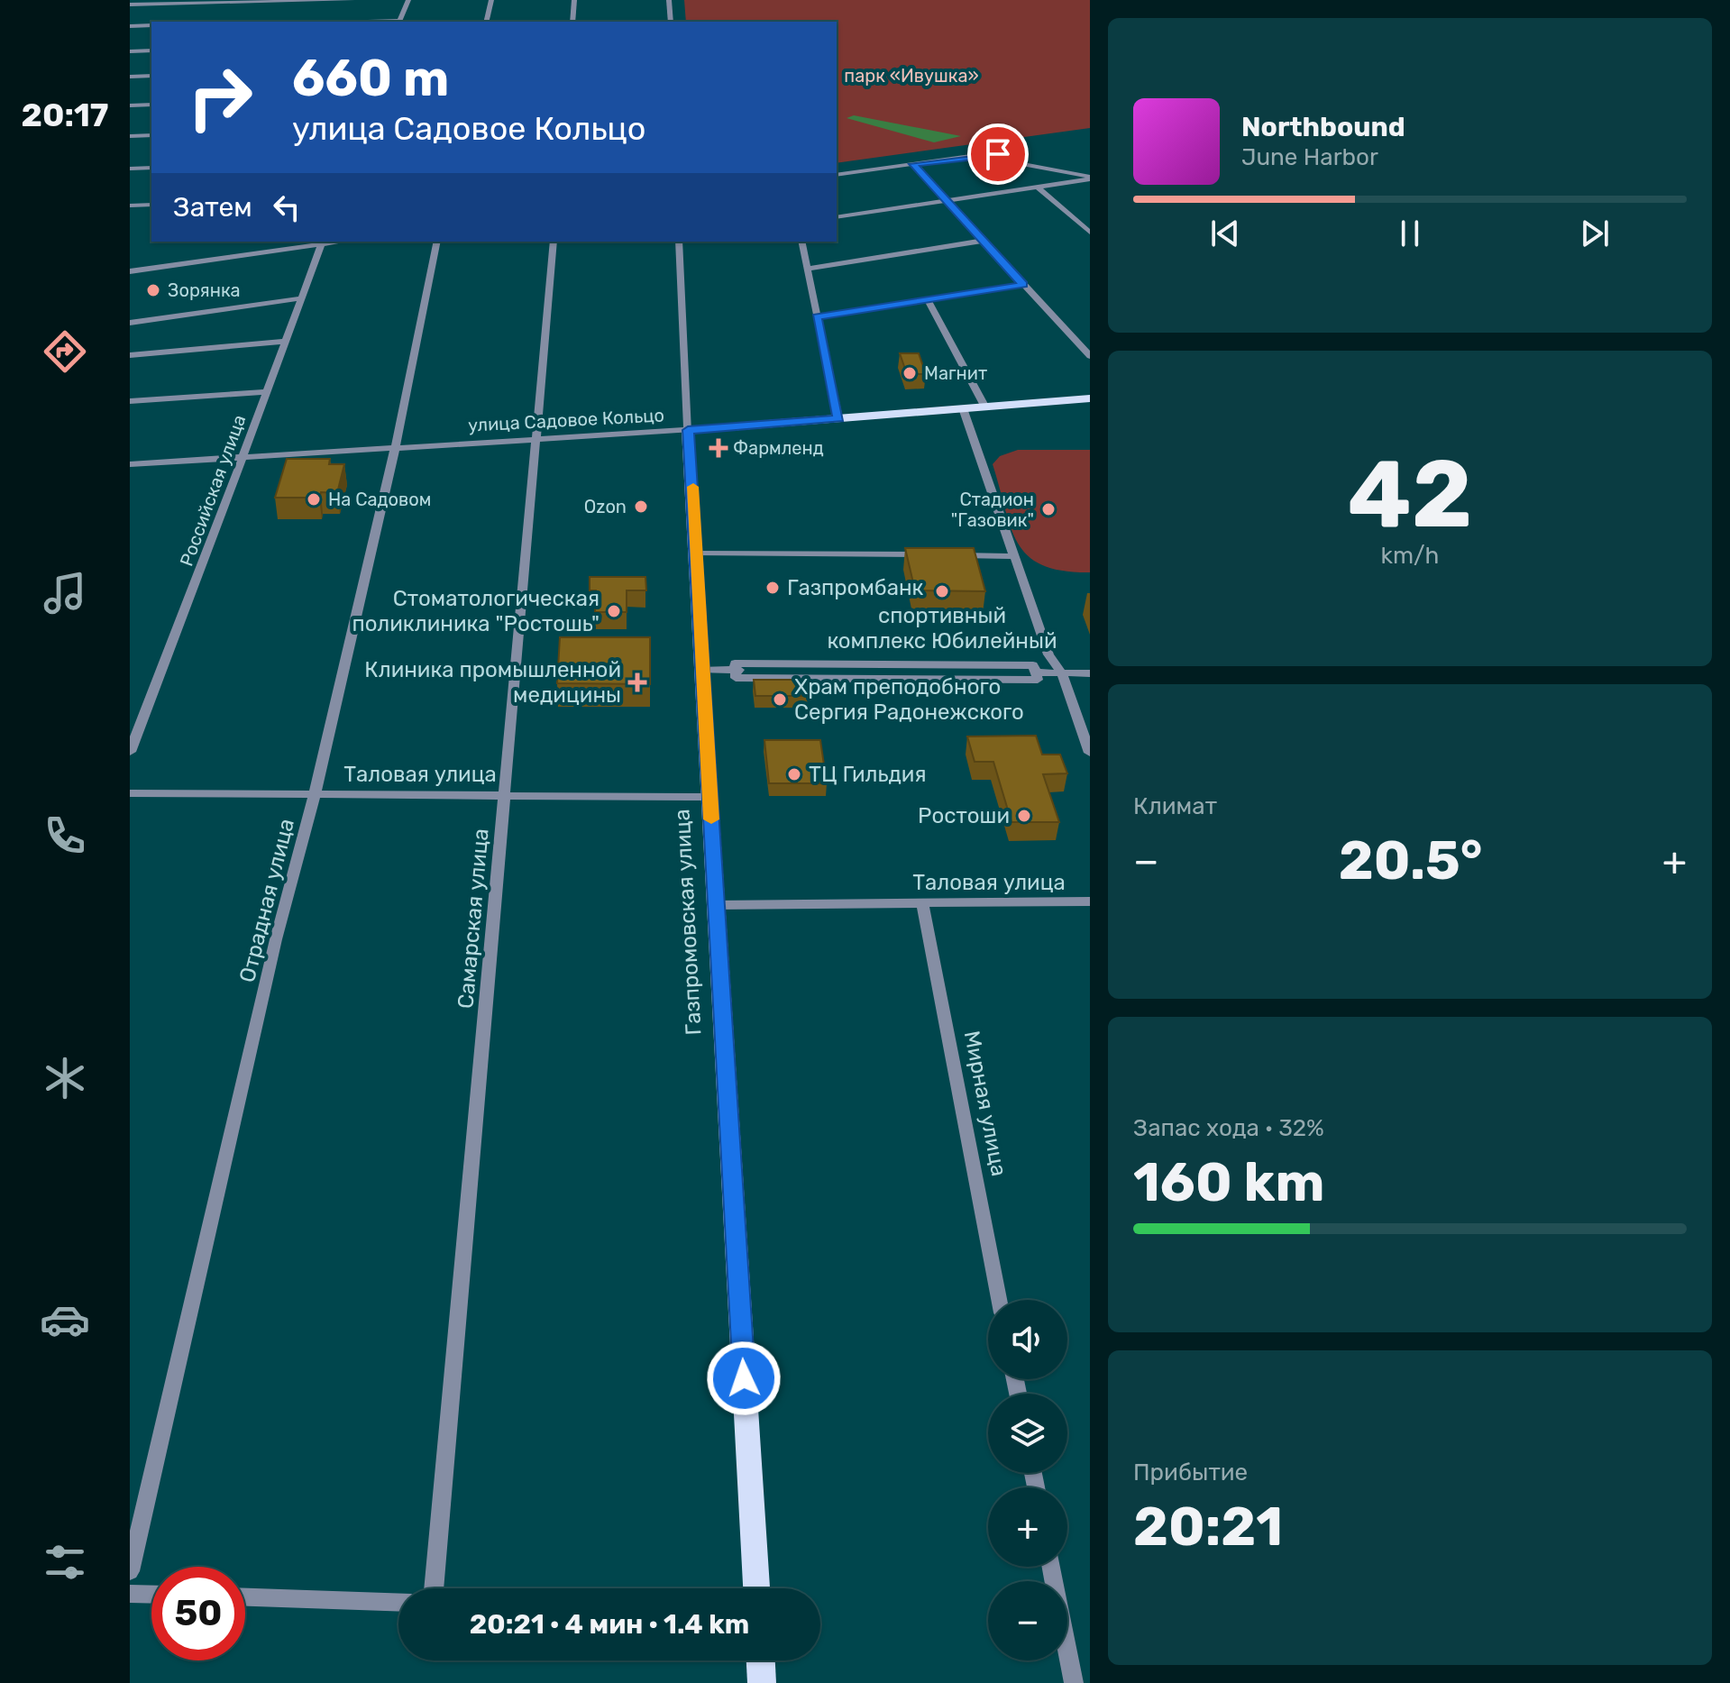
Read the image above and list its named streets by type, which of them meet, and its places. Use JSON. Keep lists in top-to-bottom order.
{
  "streets": {
    "main road": ["улица Садовое Кольцо", "Газпромовская улица"],
    "street": [
      "Российская улица",
      "Таловая улица",
      "Отрадная улица",
      "Самарская улица",
      "Мирная улица"
    ]
  },
  "crossings": [
    ["улица Садовое Кольцо", "Российская улица"],
    ["улица Садовое Кольцо", "Отрадная улица"],
    ["улица Садовое Кольцо", "Самарская улица"],
    ["улица Садовое Кольцо", "Газпромовская улица"],
    ["Таловая улица", "Отрадная улица"],
    ["Таловая улица", "Самарская улица"],
    ["Таловая улица", "Газпромовская улица"],
    ["Таловая улица", "Мирная улица"]
  ],
  "parks": ["парк «Ивушка»"],
  "places": {
    "other": [
      "Зорянка",
      "Магнит",
      "На Садовом",
      "Ozon",
      "Стадион \"Газовик\"",
      "Газпромбанк",
      "спортивный комплекс Юбилейный",
      "Стоматологическая поликлиника \"Ростошь\"",
      "Храм преподобного Сергия Радонежского",
      "ТЦ Гильдия",
      "Ростоши"
    ],
    "health": ["Фармленд", "Клиника промышленной медицины"]
  },
  "page": {
    "tabs": "20:17",
    "turn": ["660 m", "улица Садовое Кольцо"],
    "song": ["Northbound", "June Harbor"],
    "then": "Затем",
    "tile": [
      ["42", "km/h"],
      "Климат",
      ["Запас хода · 32%", "160 km"],
      ["Прибытие", "20:21"]
    ],
    "heat": ["−", "20.5°", "+"],
    "map_buttons": ["+", "−"],
    "limit": "50",
    "trip": "20:21 · 4 мин · 1.4 km"
  }
}
